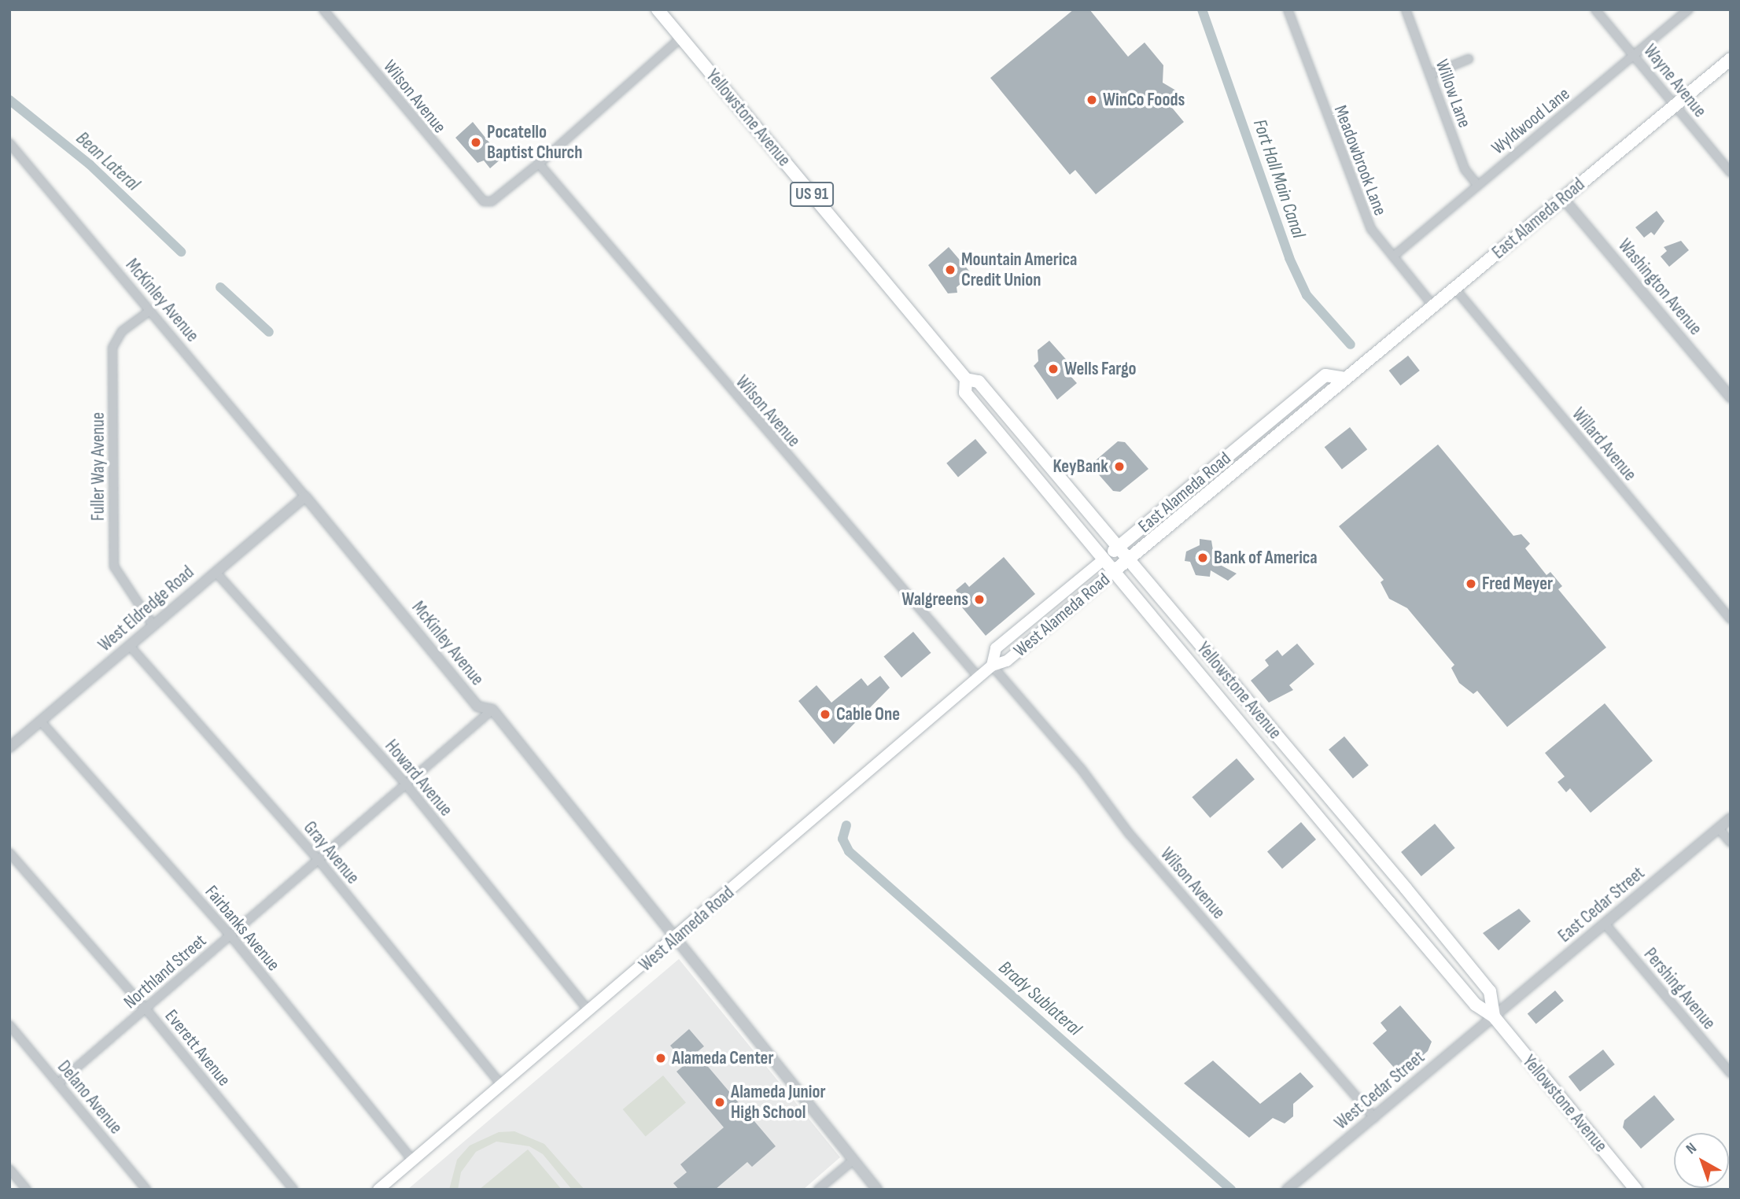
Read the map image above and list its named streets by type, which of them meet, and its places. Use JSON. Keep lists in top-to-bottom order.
{
  "streets": {
    "main road": [
      "Yellowstone Avenue",
      "US 91",
      "East Alameda Road",
      "West Alameda Road"
    ],
    "street": [
      "Wayne Avenue",
      "Willow Lane",
      "Wilson Avenue",
      "Wyldwood Lane",
      "Meadowbrook Lane",
      "Washington Avenue",
      "McKinley Avenue",
      "Willard Avenue",
      "Fuller Way Avenue",
      "West Eldredge Road",
      "Howard Avenue",
      "Gray Avenue",
      "East Cedar Street",
      "Fairbanks Avenue",
      "Northland Street",
      "Pershing Avenue",
      "Everett Avenue",
      "West Cedar Street",
      "Delano Avenue"
    ]
  },
  "crossings": [
    ["Wayne Avenue", "Wyldwood Lane"],
    ["Wayne Avenue", "East Alameda Road"],
    ["Willow Lane", "Wyldwood Lane"],
    ["Wilson Avenue", "West Alameda Road"],
    ["Wilson Avenue", "West Cedar Street"],
    ["Yellowstone Avenue", "East Alameda Road"],
    ["Yellowstone Avenue", "West Alameda Road"],
    ["Yellowstone Avenue", "East Cedar Street"],
    ["Yellowstone Avenue", "West Cedar Street"],
    ["Wyldwood Lane", "Meadowbrook Lane"],
    ["Meadowbrook Lane", "East Alameda Road"],
    ["East Alameda Road", "Washington Avenue"],
    ["East Alameda Road", "Willard Avenue"],
    ["East Alameda Road", "West Alameda Road"],
    ["McKinley Avenue", "Fuller Way Avenue"],
    ["McKinley Avenue", "West Eldredge Road"],
    ["McKinley Avenue", "West Alameda Road"],
    ["McKinley Avenue", "Northland Street"],
    ["Fuller Way Avenue", "West Eldredge Road"],
    ["West Eldredge Road", "Howard Avenue"],
    ["West Eldredge Road", "Gray Avenue"],
    ["West Eldredge Road", "Fairbanks Avenue"],
    ["West Alameda Road", "Howard Avenue"],
    ["West Alameda Road", "Gray Avenue"],
    ["West Alameda Road", "Fairbanks Avenue"],
    ["Howard Avenue", "Northland Street"],
    ["Gray Avenue", "Northland Street"],
    ["East Cedar Street", "Pershing Avenue"],
    ["East Cedar Street", "West Cedar Street"],
    ["Fairbanks Avenue", "Northland Street"],
    ["Northland Street", "Everett Avenue"],
    ["Northland Street", "Delano Avenue"]
  ],
  "water": ["Bean Lateral", "Fort Hall Main Canal", "Brady Sublateral"],
  "places": [
    "WinCo Foods",
    "Pocatello Baptist Church",
    "Mountain America Credit Union",
    "Wells Fargo",
    "KeyBank",
    "Bank of America",
    "Fred Meyer",
    "Walgreens",
    "Cable One",
    "Alameda Center",
    "Alameda Junior High School"
  ],
  "north": "top left"
}
